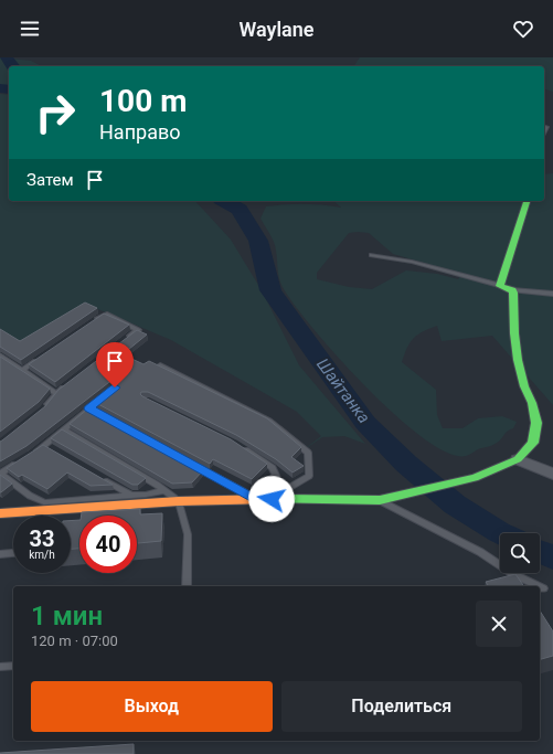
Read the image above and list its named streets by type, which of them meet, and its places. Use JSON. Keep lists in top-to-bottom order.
{
  "water": ["Шайтанка"],
  "page": {
    "header": "Waylane",
    "turn": ["100 m", "Направо"],
    "then": "Затем",
    "speed": "33 km/h",
    "limit": "40",
    "heading": ["1 мин", "120 m · 07:00"],
    "buttons": ["Выход", "Поделиться"]
  }
}
